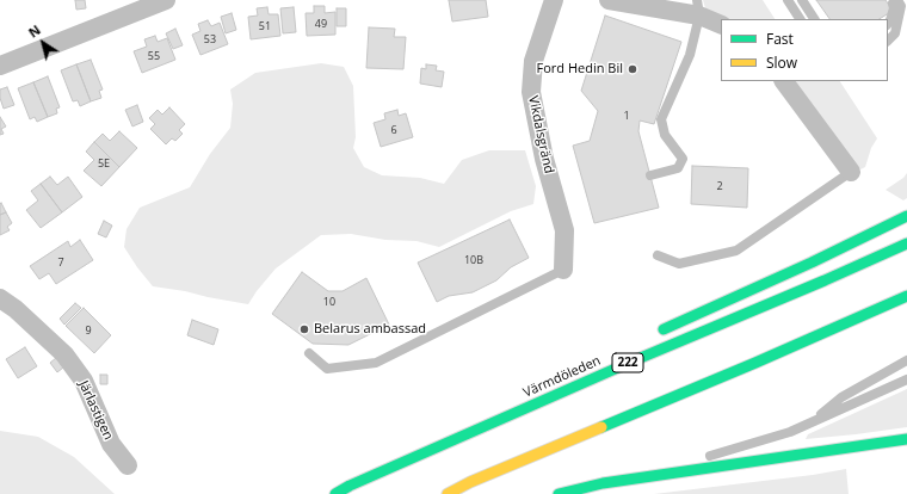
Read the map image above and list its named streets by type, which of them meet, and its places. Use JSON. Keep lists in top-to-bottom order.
{
  "streets": {
    "highway": ["222", "Värmdöleden"],
    "street": ["Vikdalsgränd", "Järlastigen"]
  },
  "places": ["Ford Hedin Bil", "Belarus ambassad"],
  "house_numbers": [
    "49",
    "51",
    "53",
    "55",
    "1",
    "6",
    "5E",
    "2",
    "10B",
    "7",
    "10",
    "9"
  ],
  "legend": ["Fast", "Slow"],
  "north": "top left"
}
